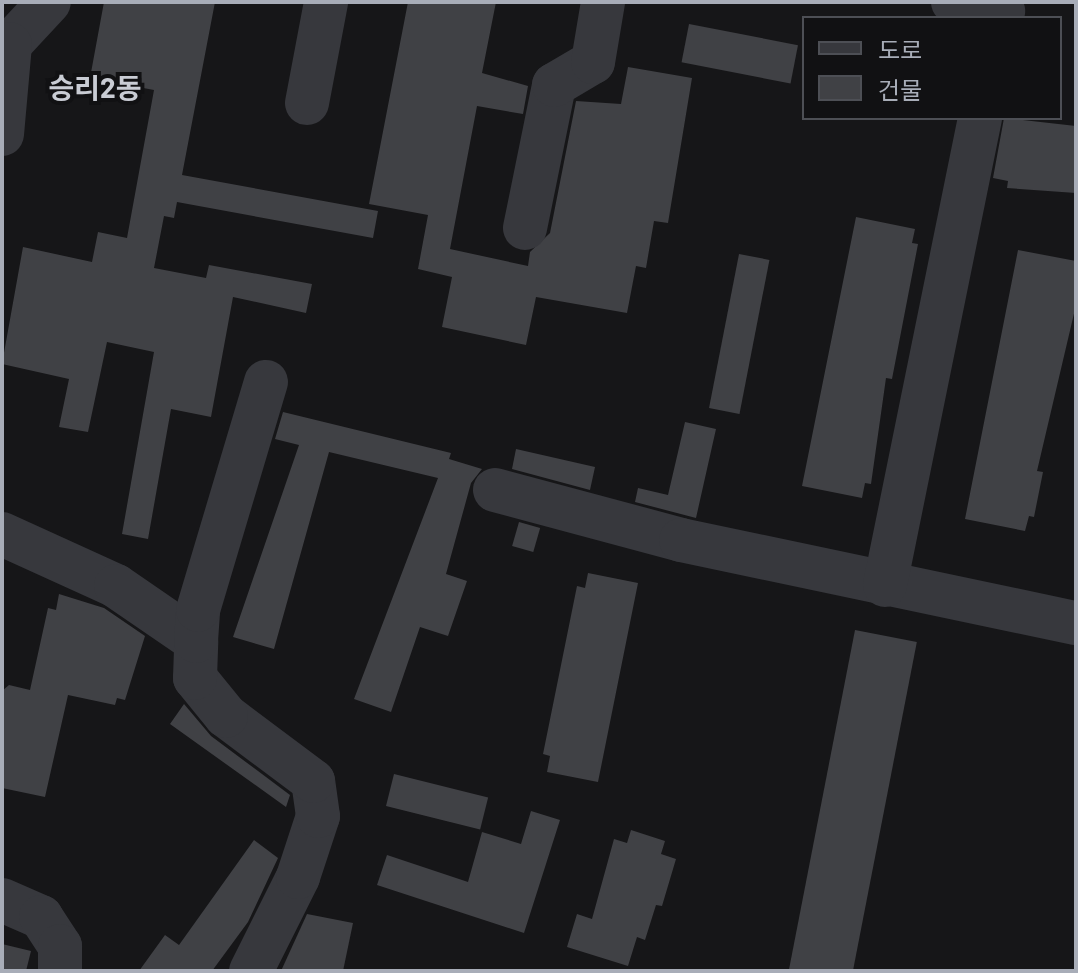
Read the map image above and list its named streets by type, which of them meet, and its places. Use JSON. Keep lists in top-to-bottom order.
{
  "districts": ["승리2동"],
  "legend": ["도로", "건물"]
}
